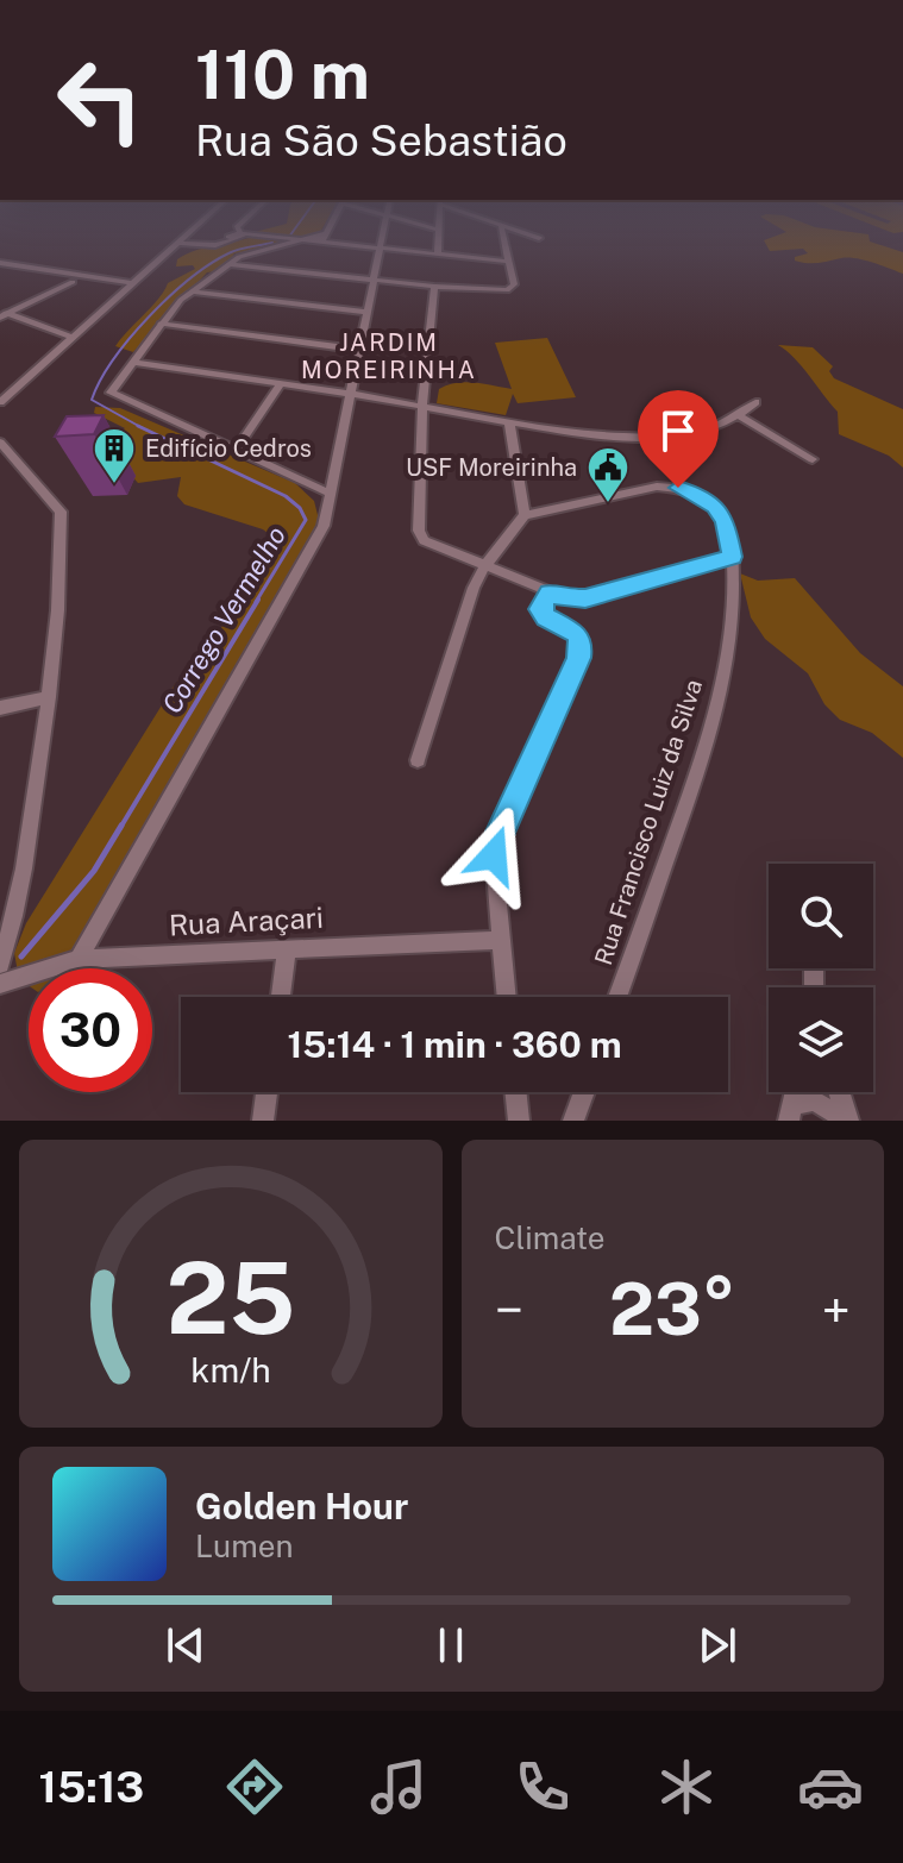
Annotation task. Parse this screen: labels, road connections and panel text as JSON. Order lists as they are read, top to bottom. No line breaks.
{"streets":{"street":["Rua Francisco Luiz da Silva","Rua Araçari"]},"districts":["JARDIM MOREIRINHA"],"water":["Corrego Vermelho"],"places":{"building":["Edifício Cedros"],"public building":["USF Moreirinha"]},"page":{"turn":["110 m","Rua São Sebastião"],"limit":"30","trip":"15:14 · 1 min · 360 m","tile":"Climate","heat":["−","23°","+"],"song":["Golden Hour","Lumen"],"tabs":"15:13","gauge":["25","km/h"]}}
